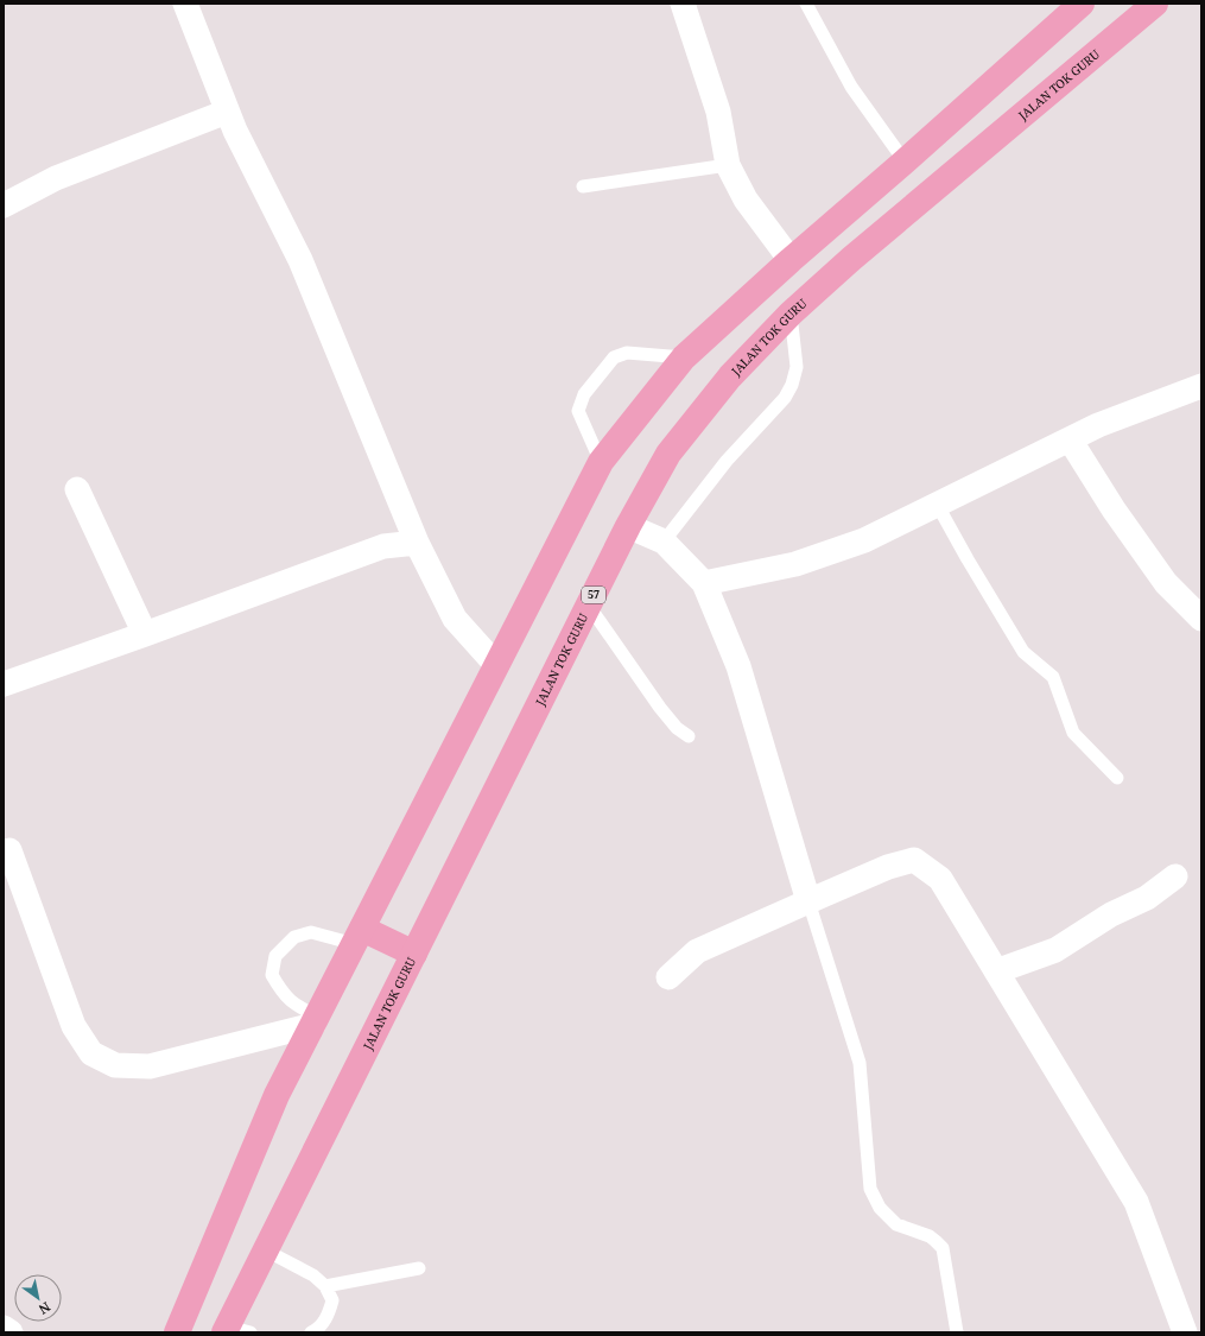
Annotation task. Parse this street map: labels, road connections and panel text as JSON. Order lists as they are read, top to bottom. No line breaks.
{"streets":{"main road":["JALAN TOK GURU","57"]},"north":"bottom right"}
